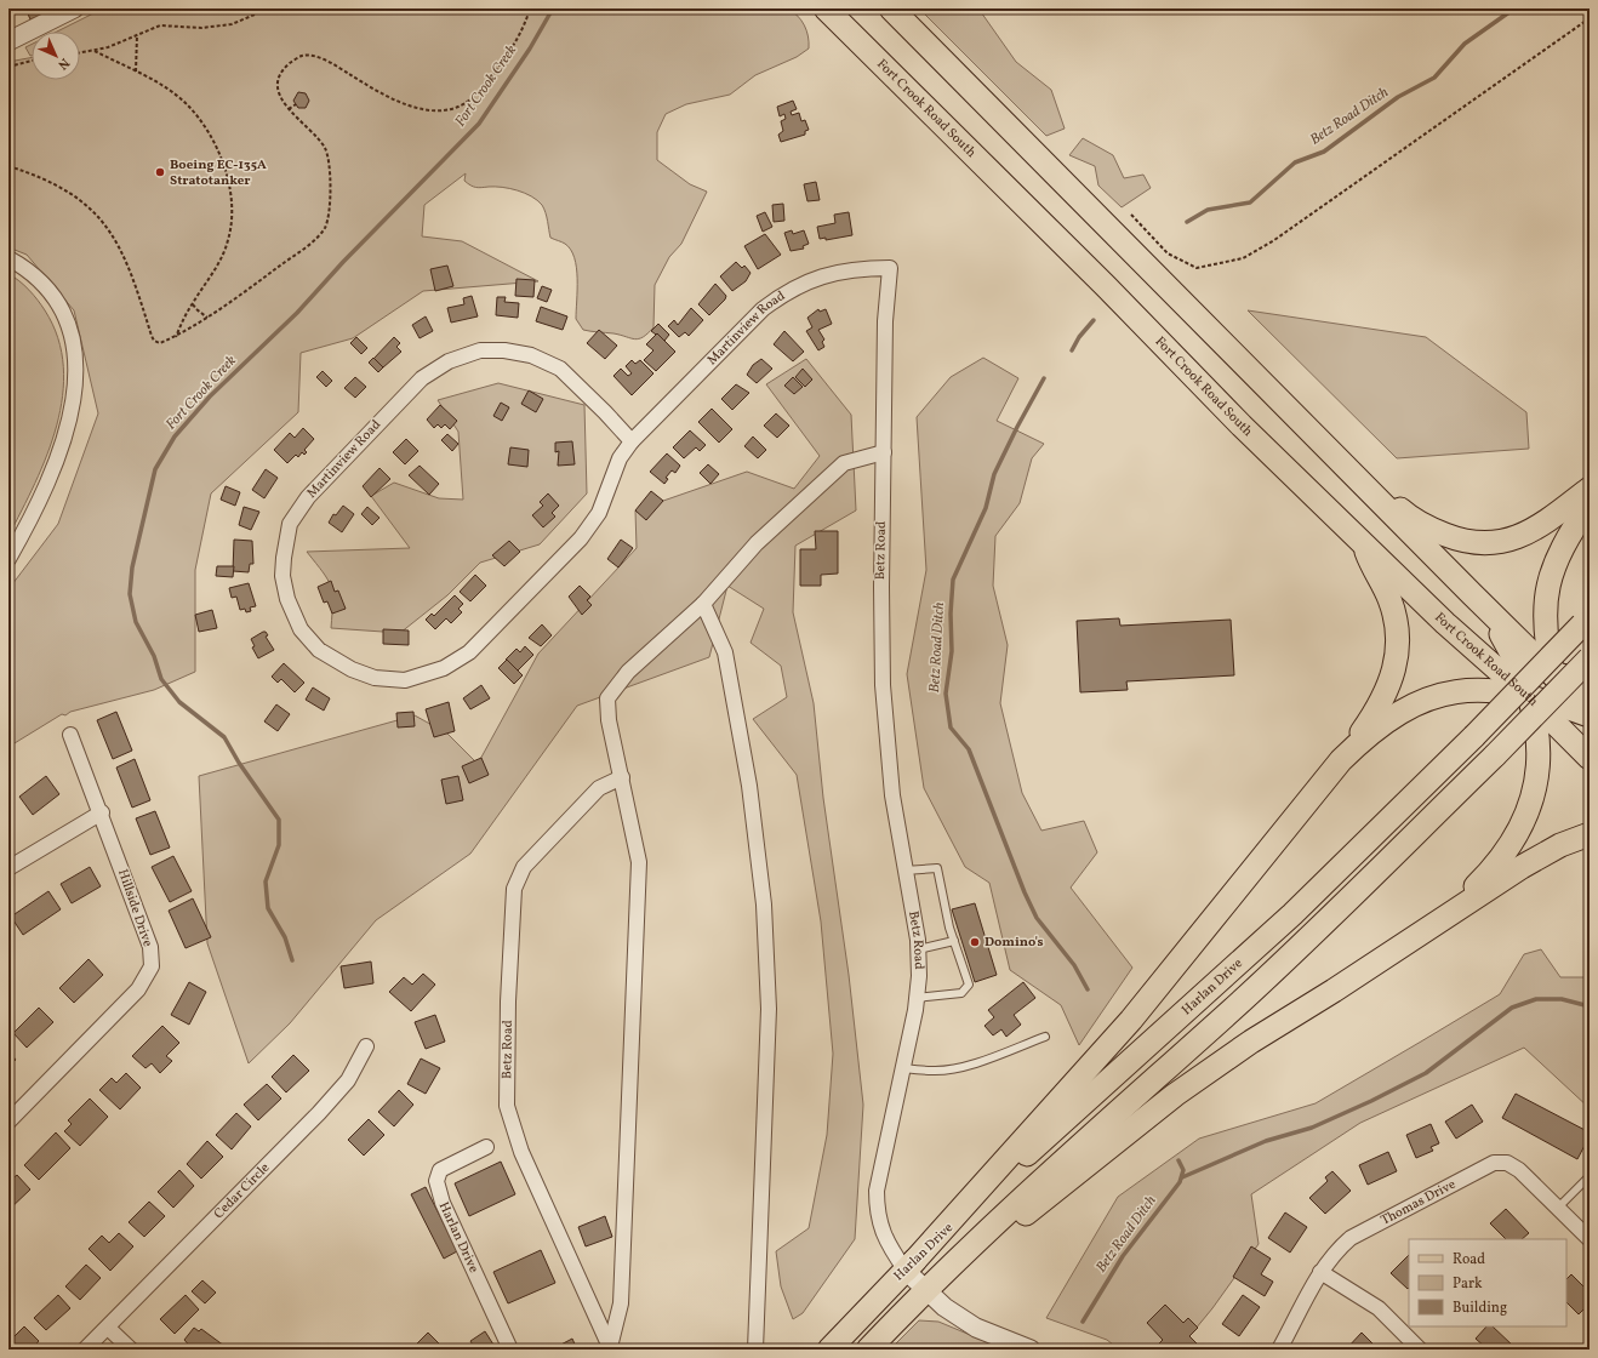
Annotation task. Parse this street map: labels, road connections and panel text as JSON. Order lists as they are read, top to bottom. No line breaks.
{"streets":{"main road":["Fort Crook Road South","Harlan Drive"],"street":["Martinview Road","Betz Road","Hillside Drive","Cedar Circle","Thomas Drive"]},"crossings":[["Martinview Road","Betz Road"],["Betz Road","Harlan Drive"]],"water":["Fort Crook Creek","Betz Road Ditch"],"places":["Boeing EC-135A Stratotanker","Domino's"],"legend":["Road","Park","Building"],"north":"bottom right"}
